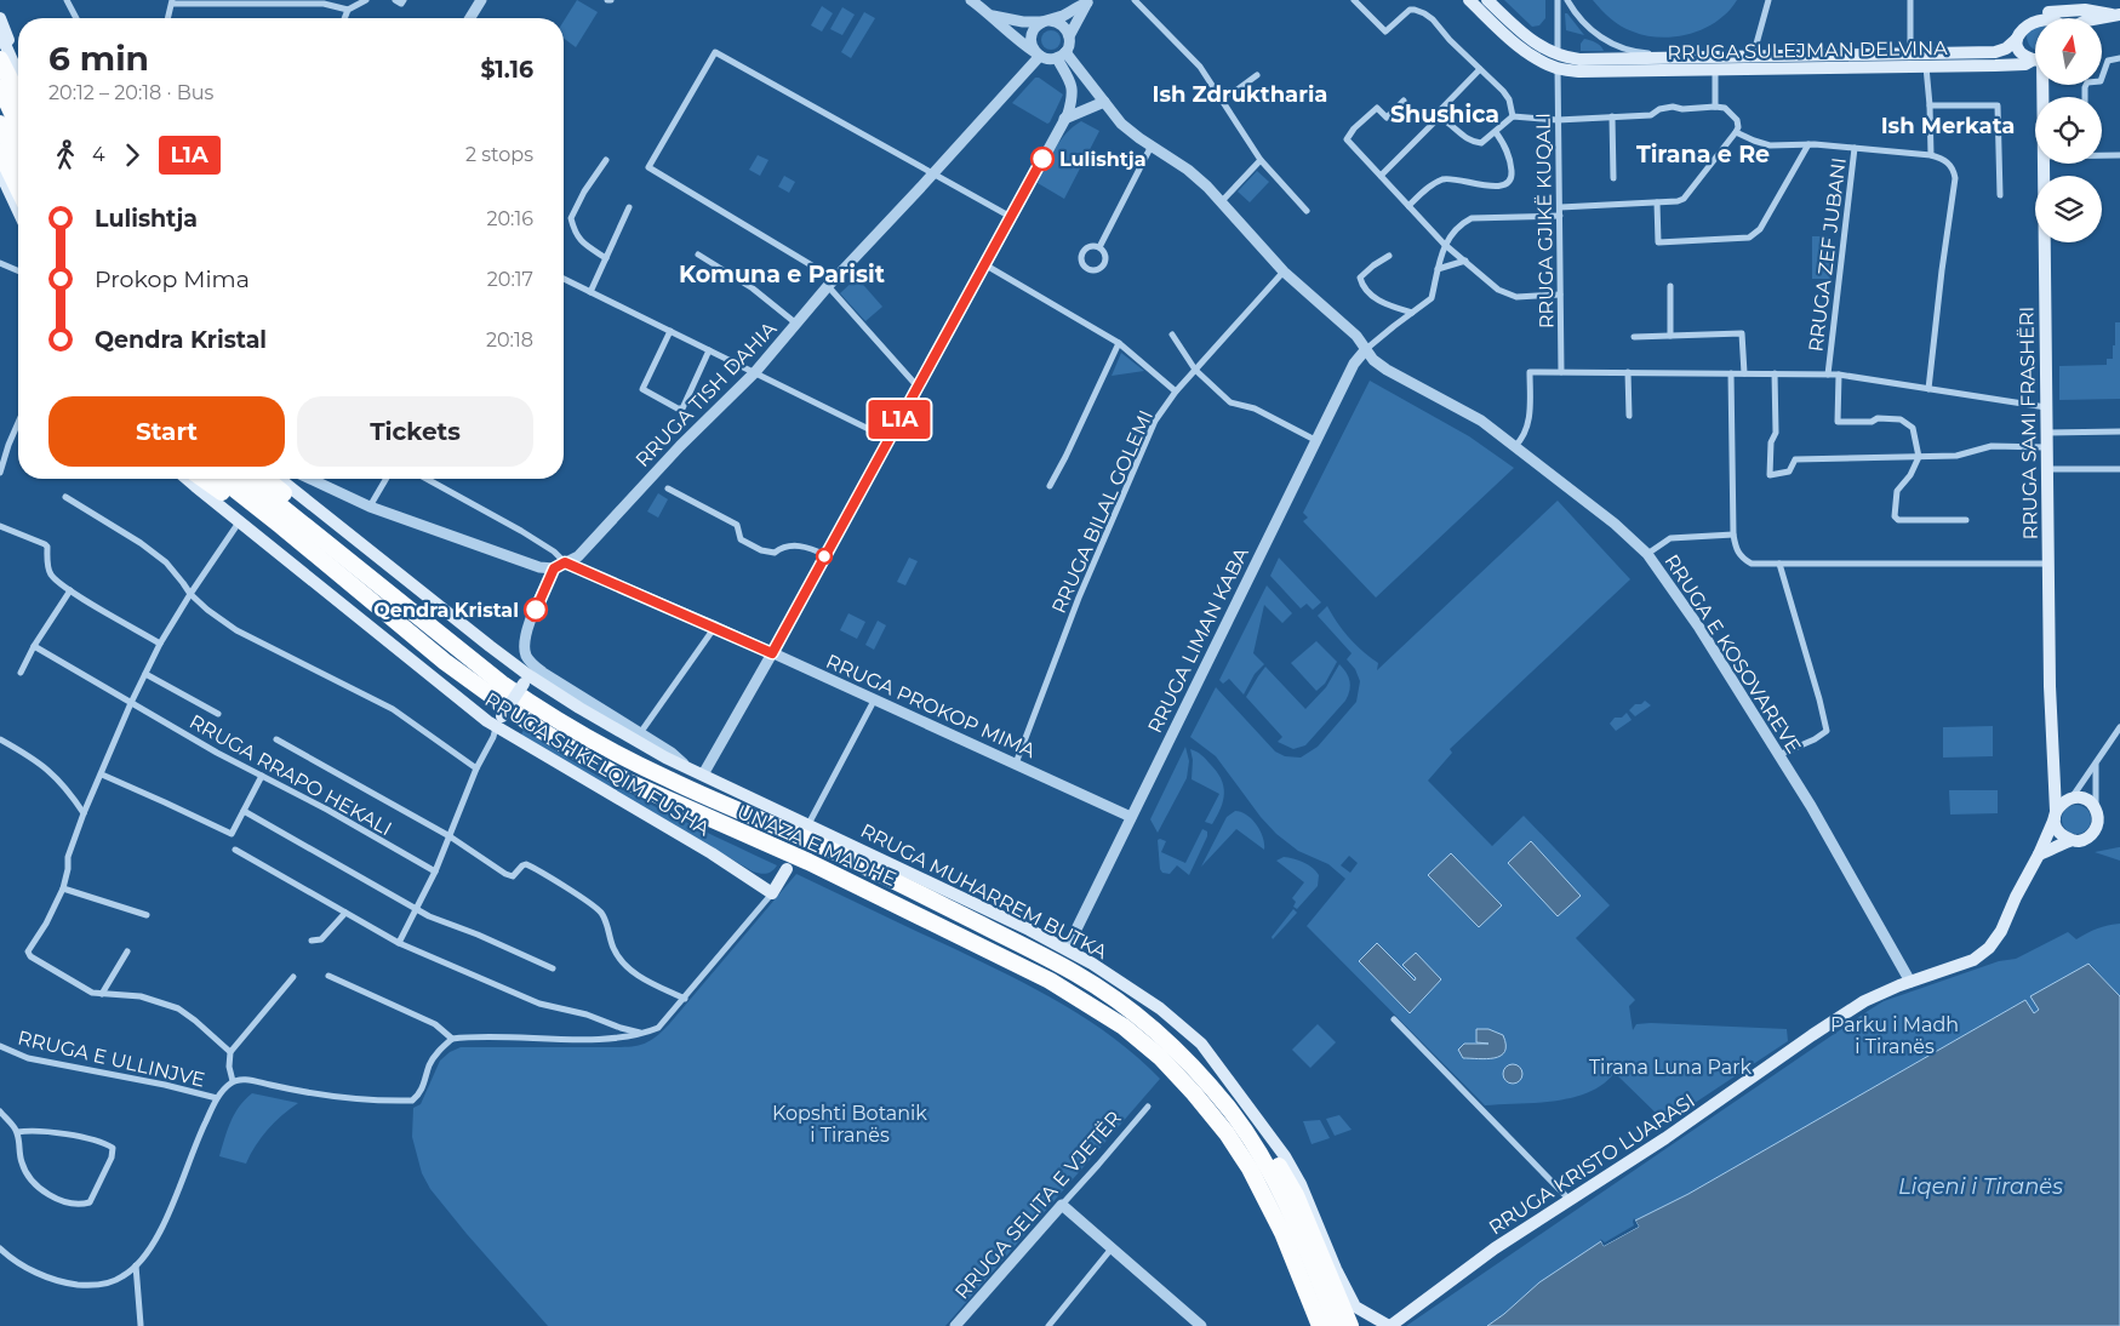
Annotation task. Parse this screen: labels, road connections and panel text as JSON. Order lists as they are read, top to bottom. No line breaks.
{"streets":{"highway":["UNAZA E MADHE"],"main road":["RRUGA SULEJMAN DELVINA","RRUGA SAMI FRASHËRI","RRUGA SHKELQIM FUSHA","RRUGA MUHARREM BUTKA","RRUGA KRISTO LUARASI"],"street":["RRUGA GJIKË KUQALI","RRUGA ZEF JUBANI","RRUGA TISH DAHIA","RRUGA BILAL GOLEMI","RRUGA LIMAN KABA","RRUGA E KOSOVAREVE","RRUGA PROKOP MIMA","RRUGA RRAPO HEKALI","RRUGA E ULLINJVE","RRUGA SELITA E VJETËR"]},"crossings":[["RRUGA TISH DAHIA","RRUGA E KOSOVAREVE"],["RRUGA TISH DAHIA","RRUGA PROKOP MIMA"],["RRUGA SAMI FRASHËRI","RRUGA KRISTO LUARASI"],["RRUGA BILAL GOLEMI","RRUGA E KOSOVAREVE"],["RRUGA BILAL GOLEMI","RRUGA PROKOP MIMA"],["RRUGA LIMAN KABA","RRUGA E KOSOVAREVE"],["RRUGA LIMAN KABA","RRUGA PROKOP MIMA"],["RRUGA LIMAN KABA","RRUGA MUHARREM BUTKA"],["RRUGA E KOSOVAREVE","RRUGA KRISTO LUARASI"],["RRUGA MUHARREM BUTKA","RRUGA KRISTO LUARASI"]],"districts":["Ish Zdruktharia","Shushica","Ish Merkata","Tirana e Re","Komuna e Parisit"],"water":["Liqeni i Tiranës"],"parks":["Parku i Madh i Tiranës","Tirana Luna Park","Kopshti Botanik i Tiranës"],"places":["Lulishtja","Qendra Kristal"],"lines":["bus line L1A"],"north":"top","page":{"on_map":"L1A","heading":["6 min","20:12 – 20:18 · Bus","$1.16"],"legs":["4","L1A","2 stops"],"list":[{"name":"Lulishtja","value":"20:16"},{"name":"Prokop Mima","value":"20:17"},{"name":"Qendra Kristal","value":"20:18"}],"buttons":["Start","Tickets"]}}
